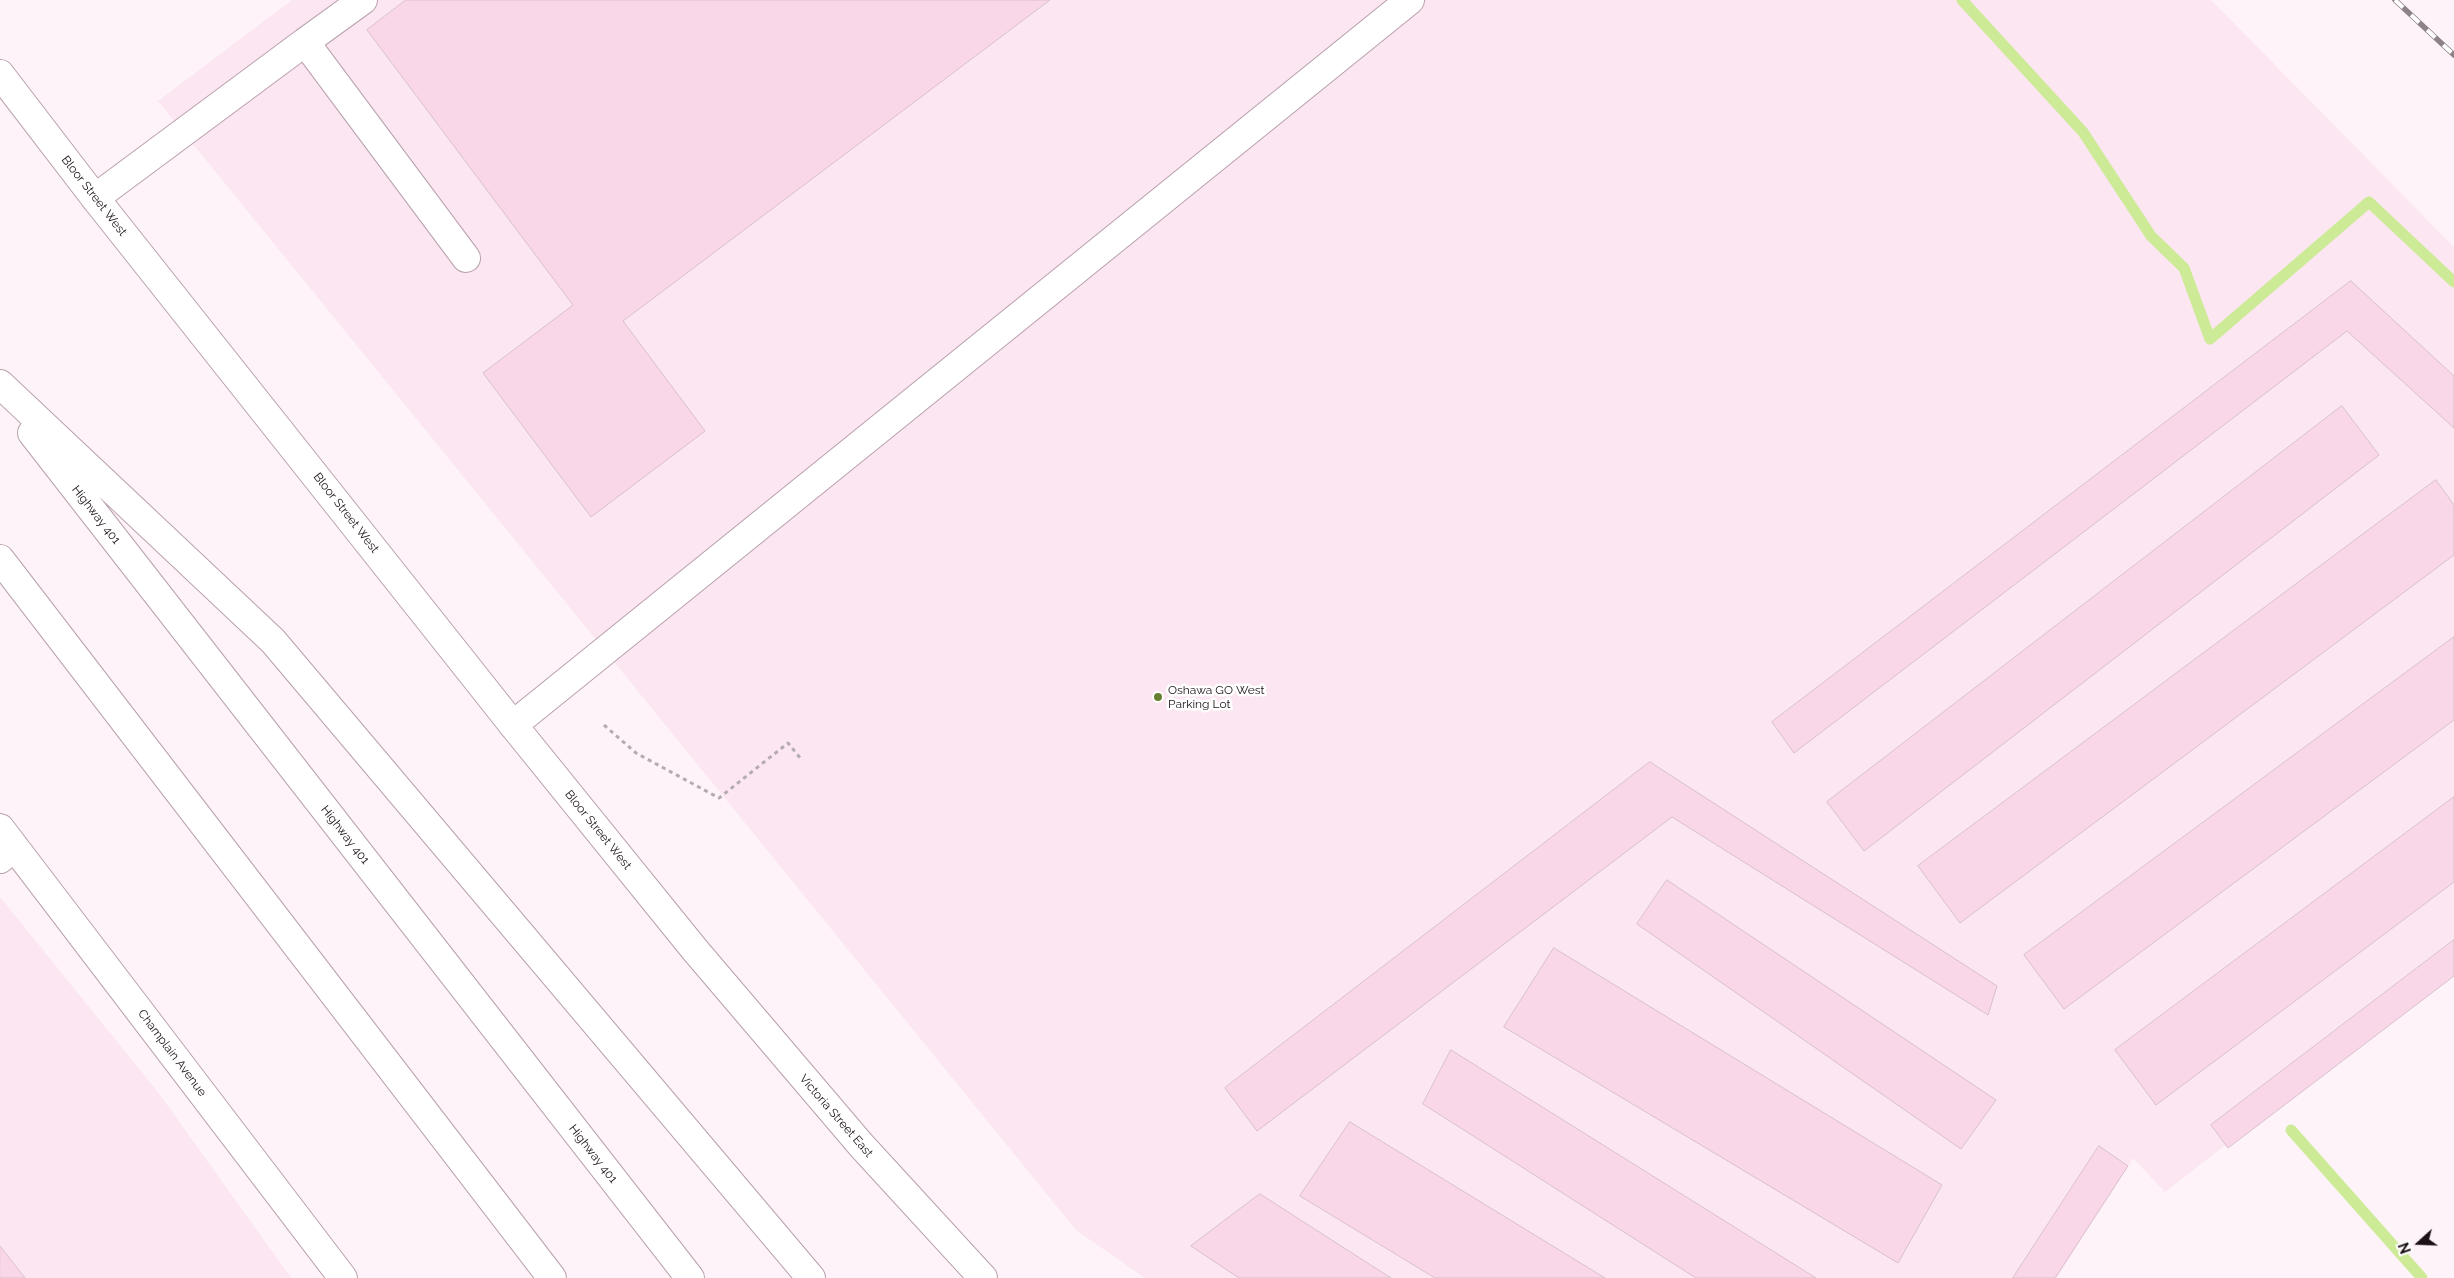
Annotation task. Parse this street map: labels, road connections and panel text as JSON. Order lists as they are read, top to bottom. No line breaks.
{"streets":{"main road":["Bloor Street West","Highway 401","Champlain Avenue","Victoria Street East"]},"crossings":[["Bloor Street West","Victoria Street East"]],"places":["Oshawa GO West Parking Lot"],"north":"left"}
